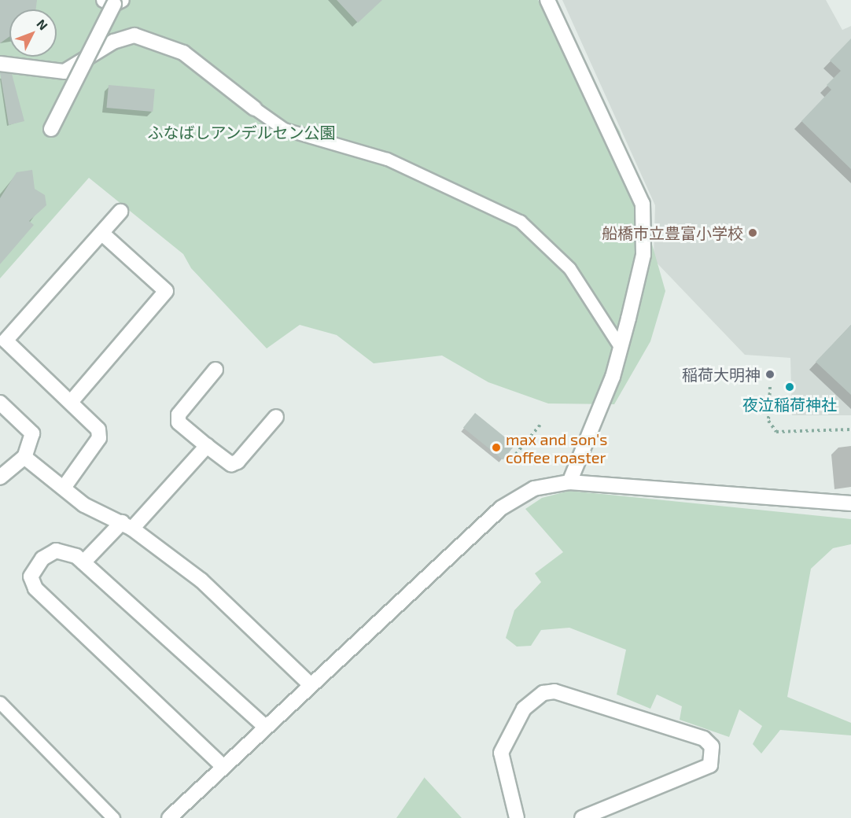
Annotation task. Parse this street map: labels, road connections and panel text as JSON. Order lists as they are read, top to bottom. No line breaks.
{"parks":["ふなばしアンデルセン公園"],"places":["船橋市立豊富小学校","稲荷大明神","夜泣稲荷神社","max and son's coffee roaster"],"north":"top right"}
